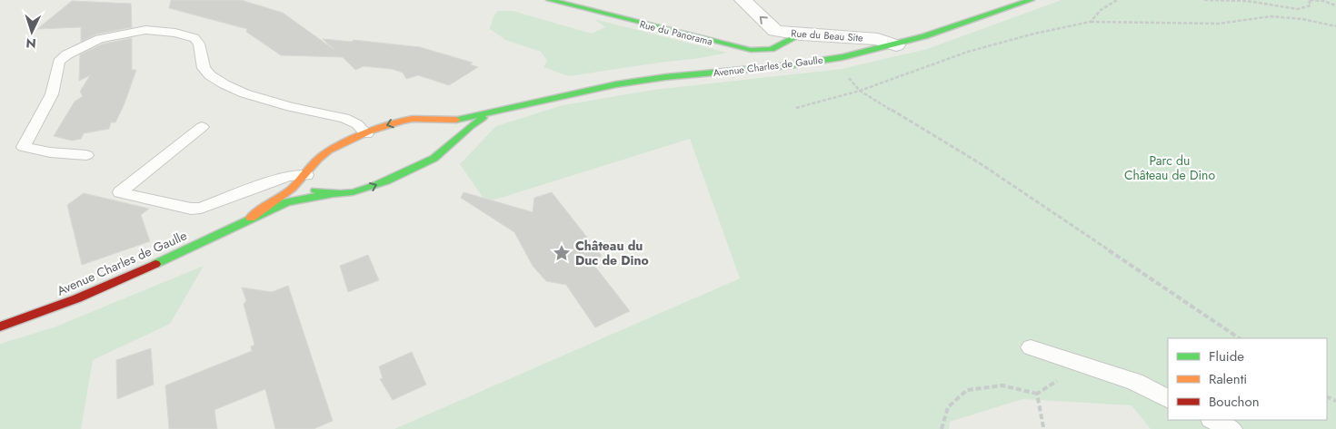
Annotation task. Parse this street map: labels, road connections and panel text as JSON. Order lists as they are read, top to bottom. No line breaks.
{"streets":{"main road":["Rue du Panorama","Avenue Charles de Gaulle"],"street":["Rue du Beau Site"]},"crossings":[["Rue du Panorama","Rue du Beau Site"],["Rue du Beau Site","Avenue Charles de Gaulle"]],"one_way":["Rue du Beau Site"],"parks":["Parc du Château de Dino"],"places":{"place":["Château du Duc de Dino"]},"legend":["Fluide","Ralenti","Bouchon"],"north":"bottom"}
